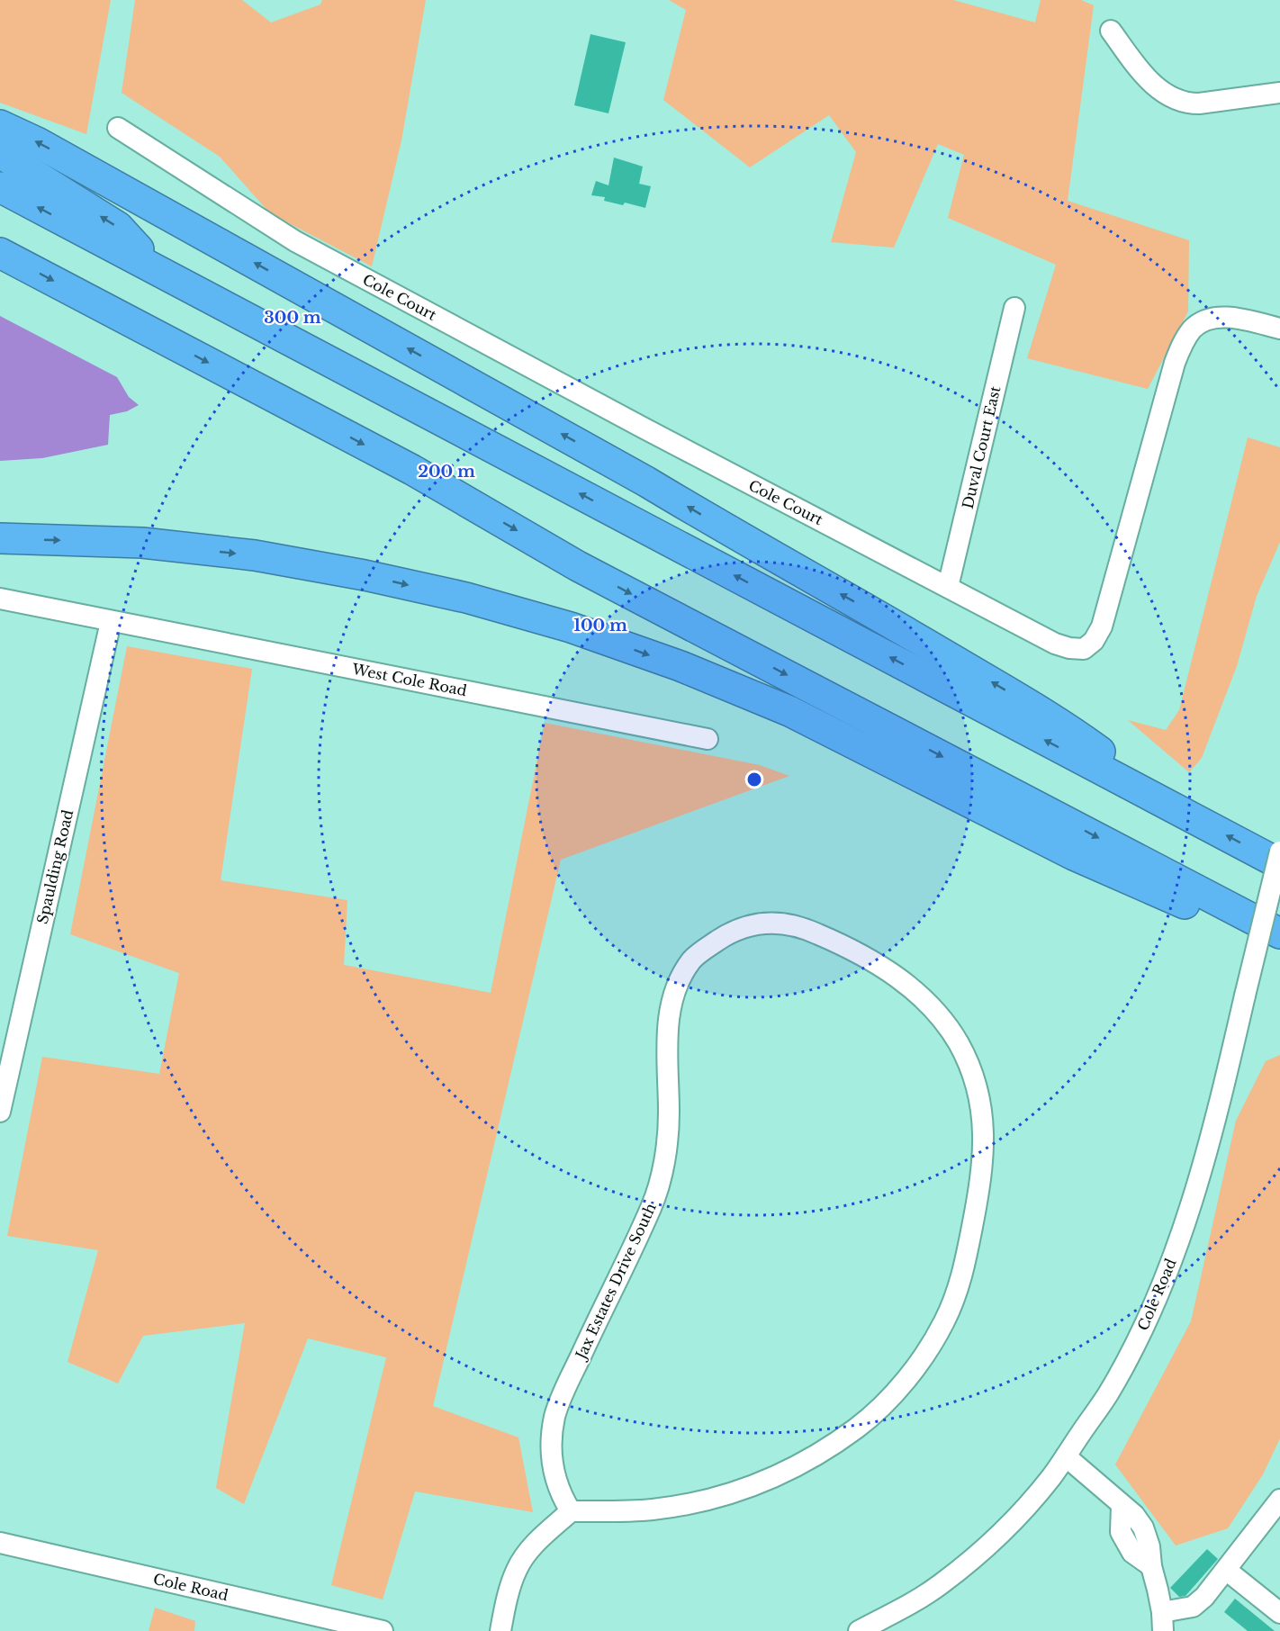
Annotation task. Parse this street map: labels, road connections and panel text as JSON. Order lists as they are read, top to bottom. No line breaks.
{"streets":{"street":["Cole Court","Duval Court East","West Cole Road","Spaulding Road","Jax Estates Drive South","Cole Road"]},"crossings":[["Cole Court","Duval Court East"],["West Cole Road","Spaulding Road"]],"rings":["300 m","200 m","100 m"]}
